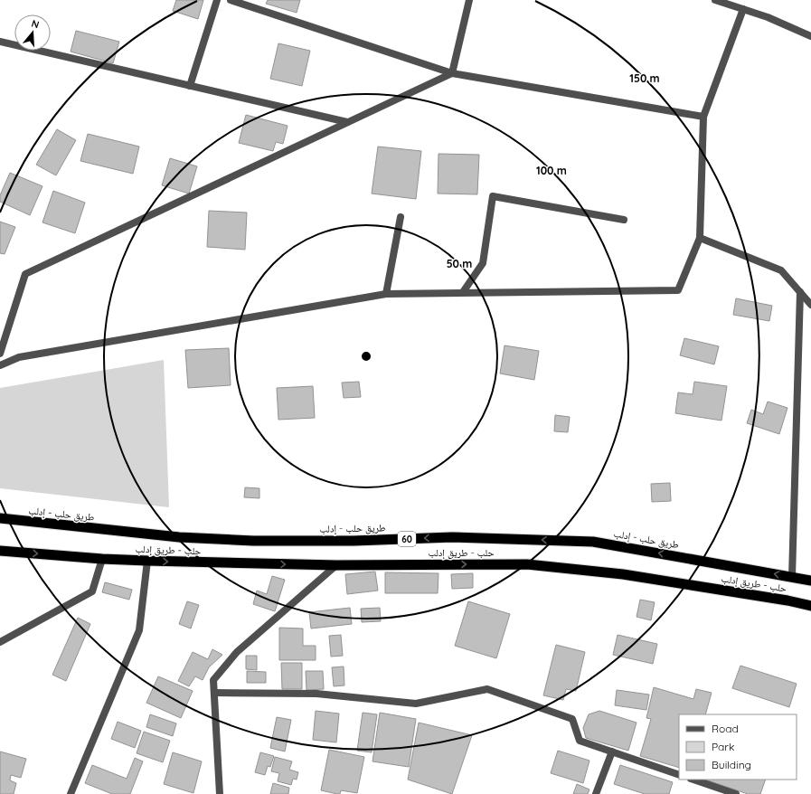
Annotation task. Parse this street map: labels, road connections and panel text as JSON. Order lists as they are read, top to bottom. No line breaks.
{"streets":{"highway":["طريق حلب - إدلب","60","حلب - طريق إدلب"]},"one_way":["طريق حلب - إدلب","حلب - طريق إدلب"],"legend":["Road","Park","Building"],"north":"top","rings":["150 m","100 m","50 m"]}
